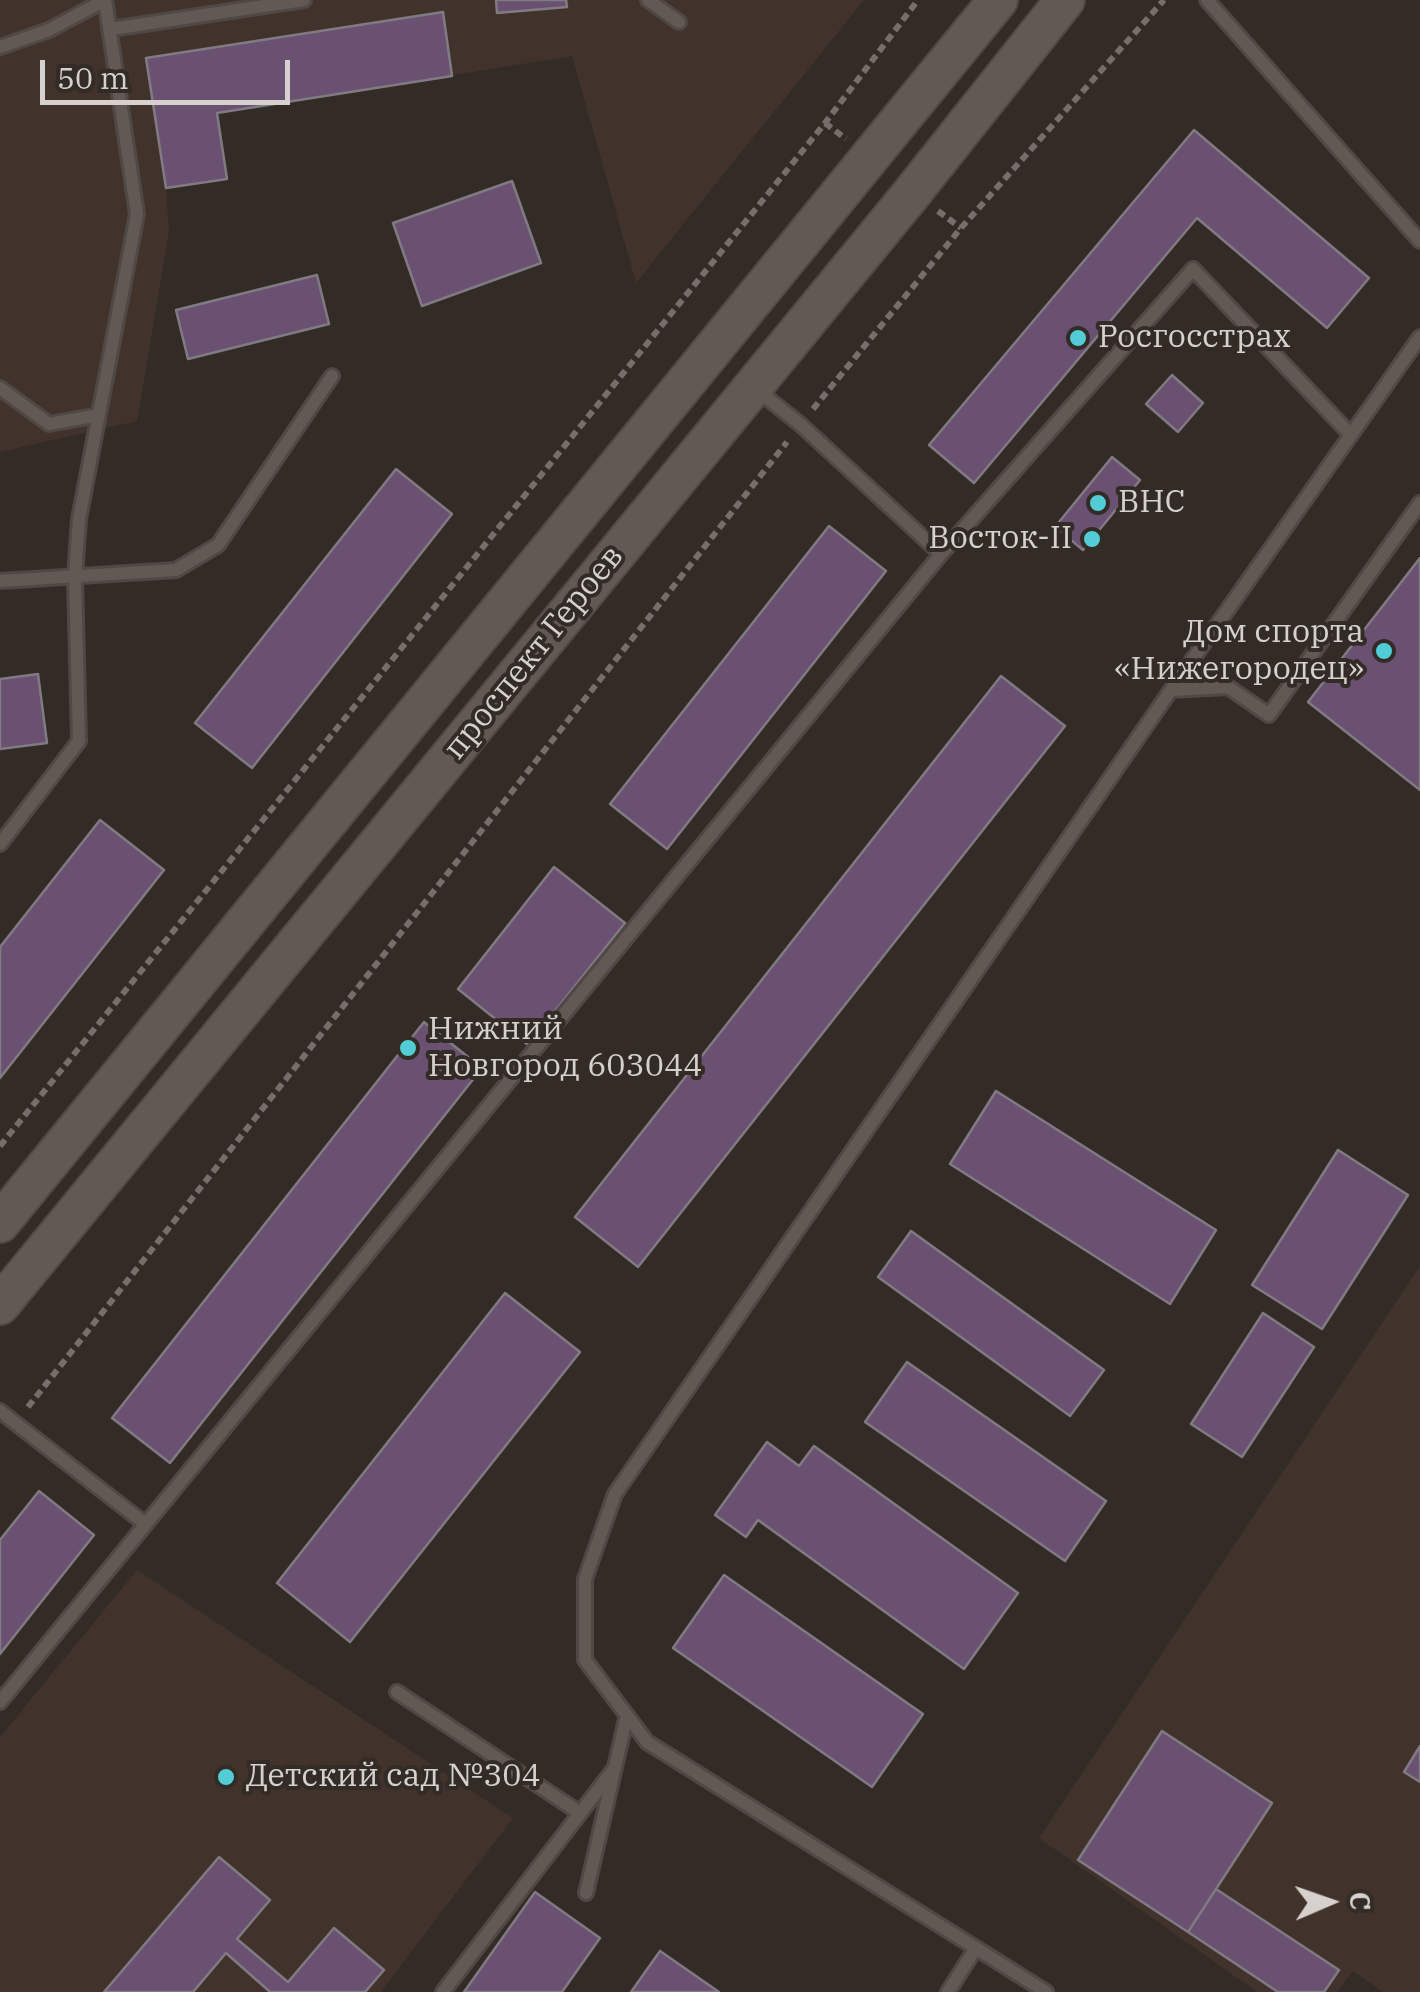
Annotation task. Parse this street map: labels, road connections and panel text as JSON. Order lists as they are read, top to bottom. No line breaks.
{"streets":{"main road":["проспект Героев"]},"places":["Росгосстрах","ВНС","Восток-II","Дом спорта «Нижегородец»","Нижний Новгород 603044","Детский сад №304"],"scale_bar":"50 m","north":"right"}
